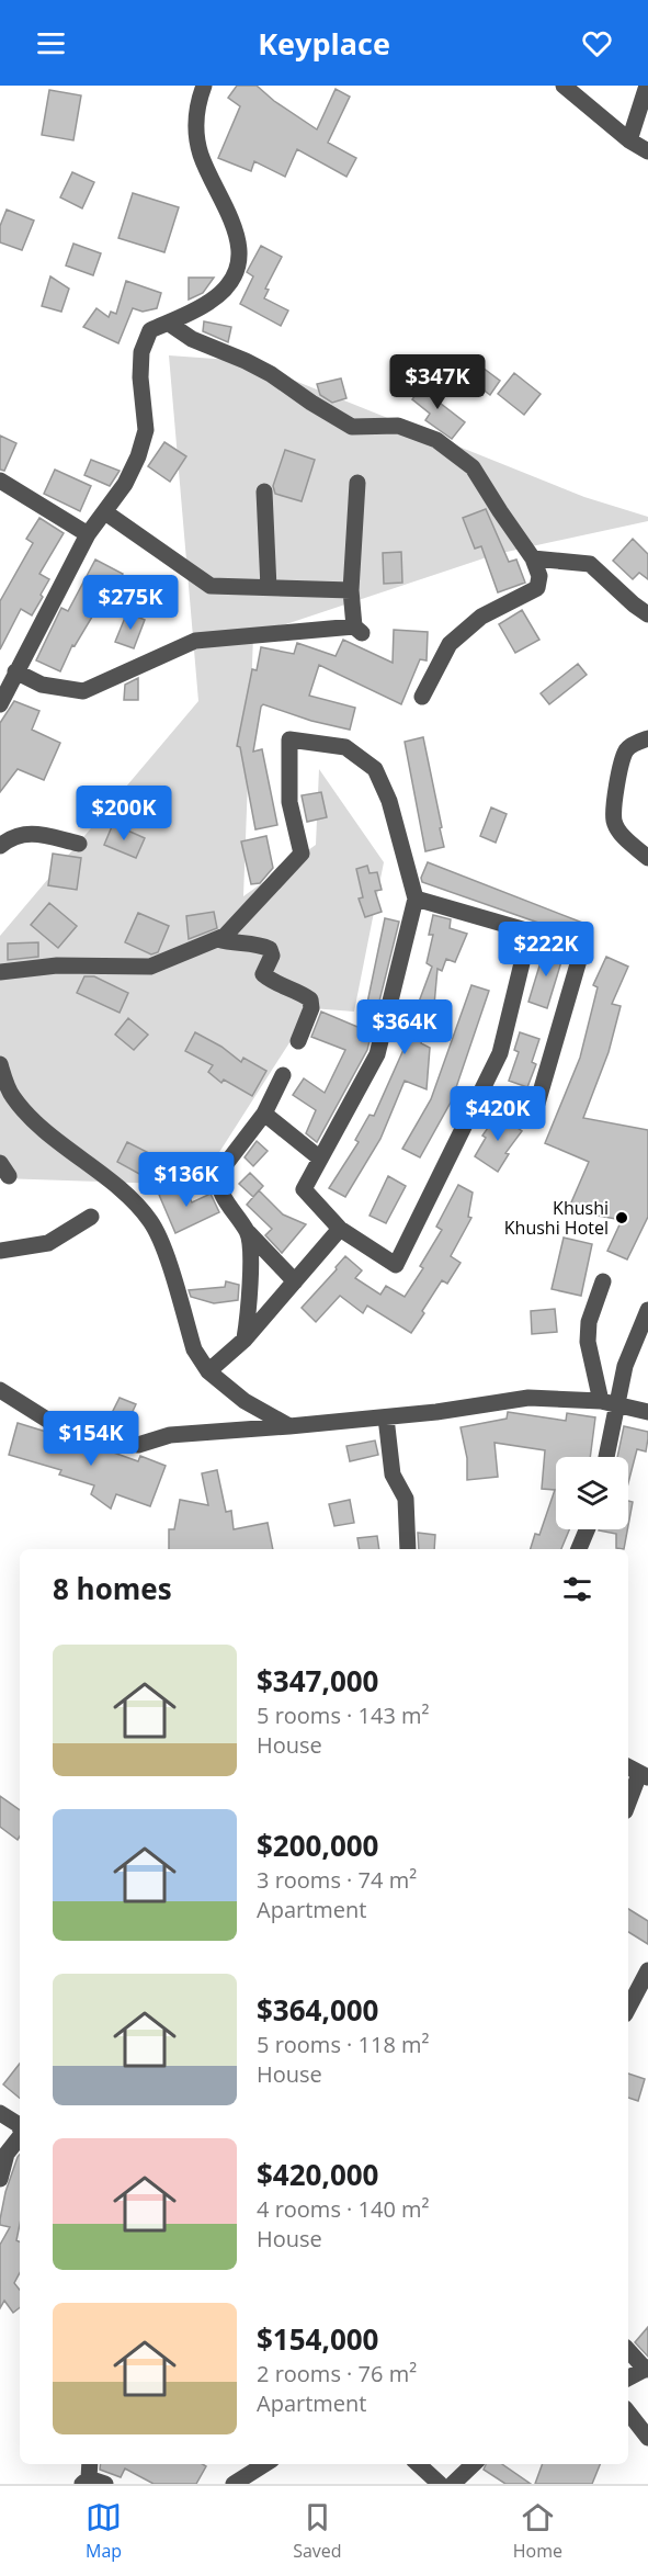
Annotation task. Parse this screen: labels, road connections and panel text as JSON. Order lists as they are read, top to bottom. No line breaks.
{"places":["Khushi Khushi Hotel"],"page":{"header":"Keyplace","price":["$347K","$275K","$200K","$222K","$364K","$420K","$136K","$154K"],"heading":"8 homes","list":[{"name":"$347,000","note":"5 rooms · 143 m² · House"},{"name":"$200,000","note":"3 rooms · 74 m² · Apartment"},{"name":"$364,000","note":"5 rooms · 118 m² · House"},{"name":"$420,000","note":"4 rooms · 140 m² · House"},{"name":"$154,000","note":"2 rooms · 76 m² · Apartment"}],"tabs":["Map","Saved","Home"]}}
